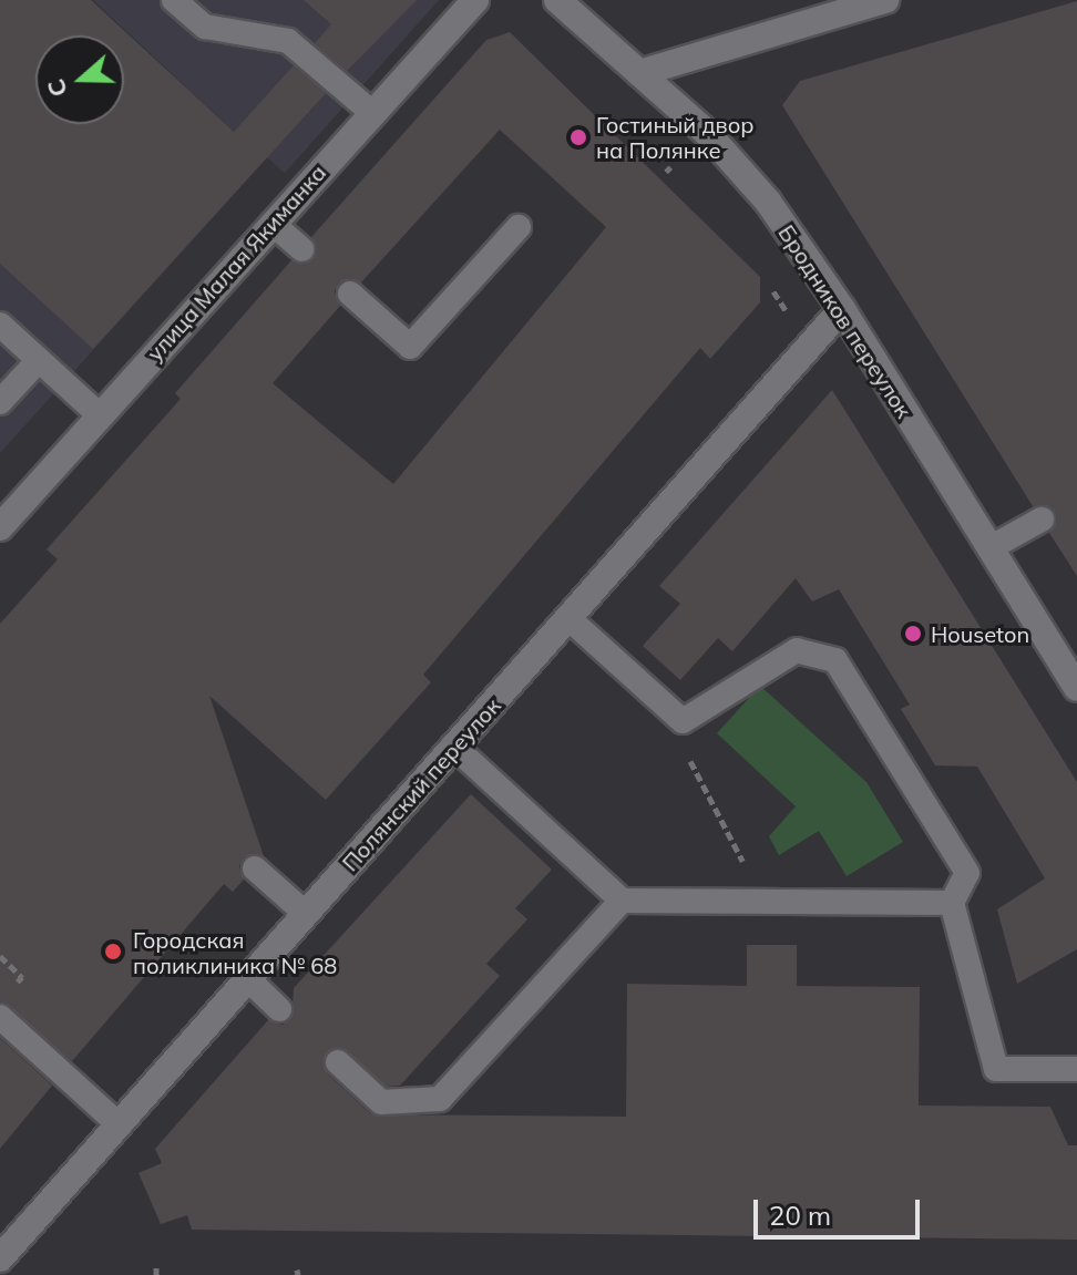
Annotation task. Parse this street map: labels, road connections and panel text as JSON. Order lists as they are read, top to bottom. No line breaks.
{"streets":{"street":["улица Малая Якиманка","Бродников переулок","Полянский переулок"]},"crossings":[["Бродников переулок","Полянский переулок"]],"places":["Гостиный двор на Полянке","Houseton","Городская поликлиника № 68"],"scale_bar":"20 m","north":"left"}
